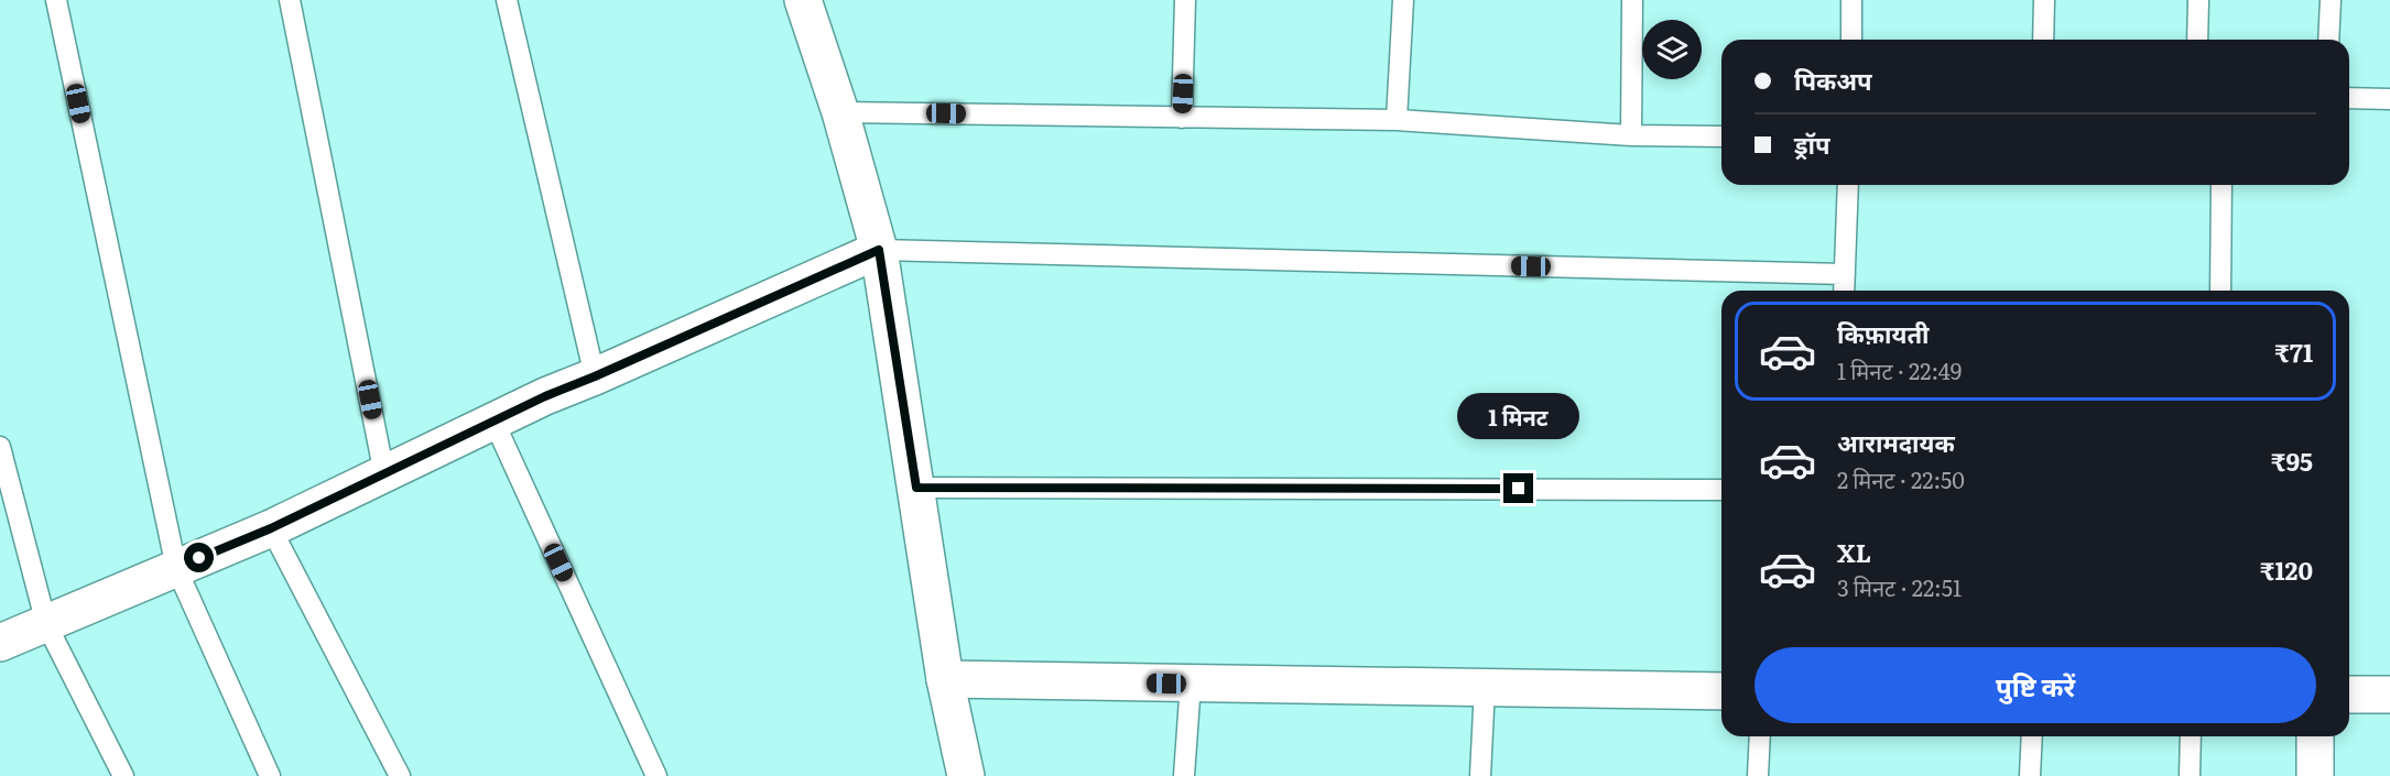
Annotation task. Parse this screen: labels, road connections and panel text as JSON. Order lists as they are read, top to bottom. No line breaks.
{"page":{"banner":["पिकअप","ड्रॉप"],"list":[{"name":"किफ़ायती","note":"1 मिनट · 22:49","value":"₹71"},{"name":"आरामदायक","note":"2 मिनट · 22:50","value":"₹95"},{"name":"XL","note":"3 मिनट · 22:51","value":"₹120"}],"bubble":"1 मिनट","buttons":"पुष्टि करें"}}
